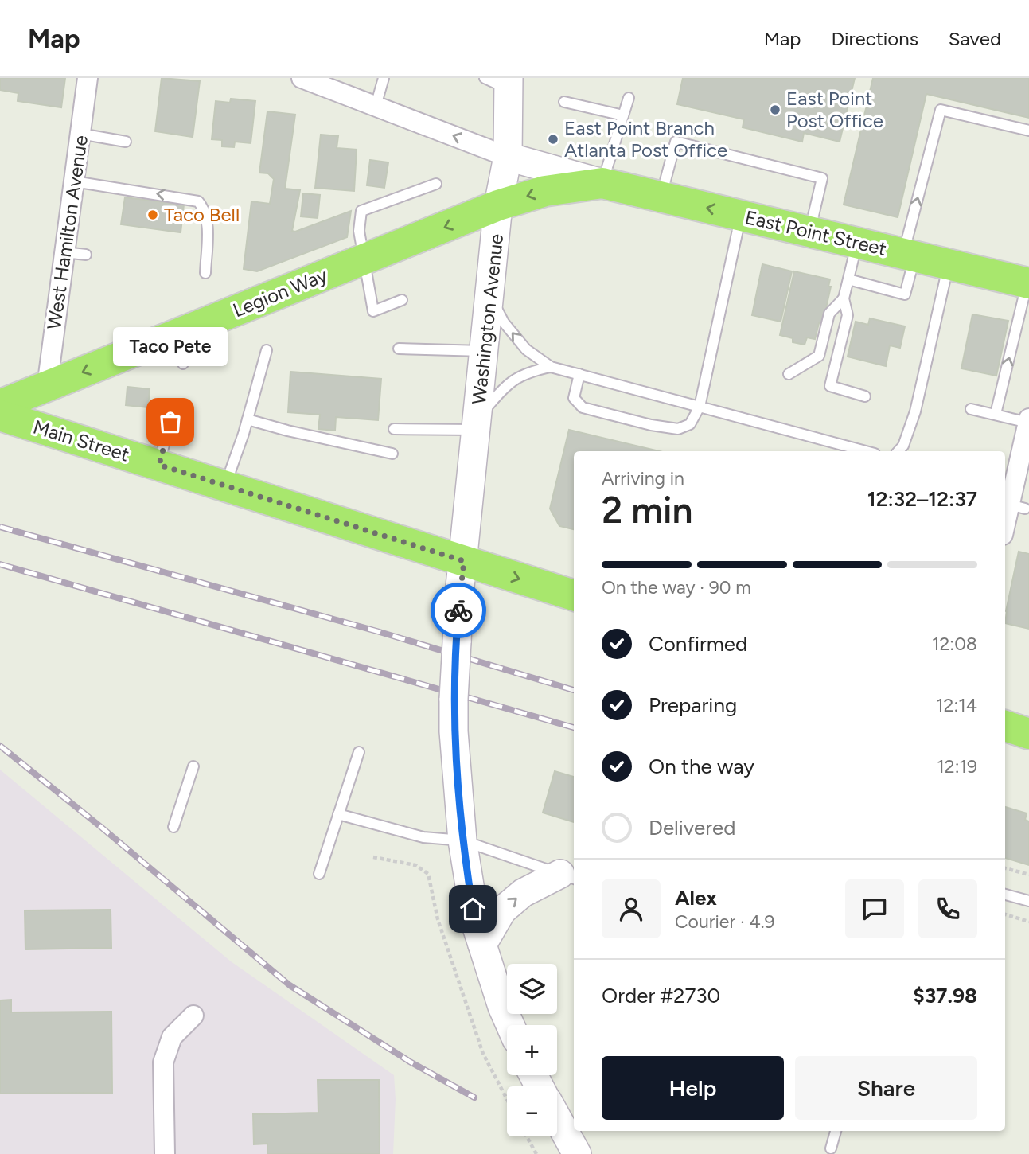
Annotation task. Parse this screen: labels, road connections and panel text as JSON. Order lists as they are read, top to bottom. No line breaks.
{"streets":{"main road":["East Point Street","Legion Way","Washington Avenue","Main Street"],"street":["West Hamilton Avenue"]},"crossings":[["West Hamilton Avenue","Legion Way"],["East Point Street","Legion Way"],["East Point Street","Washington Avenue"],["Legion Way","Washington Avenue"],["Washington Avenue","Main Street"]],"one_way":["East Point Street","Legion Way"],"places":["East Point Post Office","East Point Branch Atlanta Post Office","Taco Bell","Taco Pete"],"page":{"header":"Map","nav":["Map","Directions","Saved"],"bubble":"Taco Pete","heading":["2 min","Arriving in","12:32–12:37"],"panel":["Alex","Courier · 4.9","Order #2730","$37.98"],"bar":"On the way · 90 m","list":[["Confirmed","12:08"],["Preparing","12:14"],["On the way","12:19"],"Delivered"],"map_buttons":["+","−"],"buttons":["Help","Share"]}}
